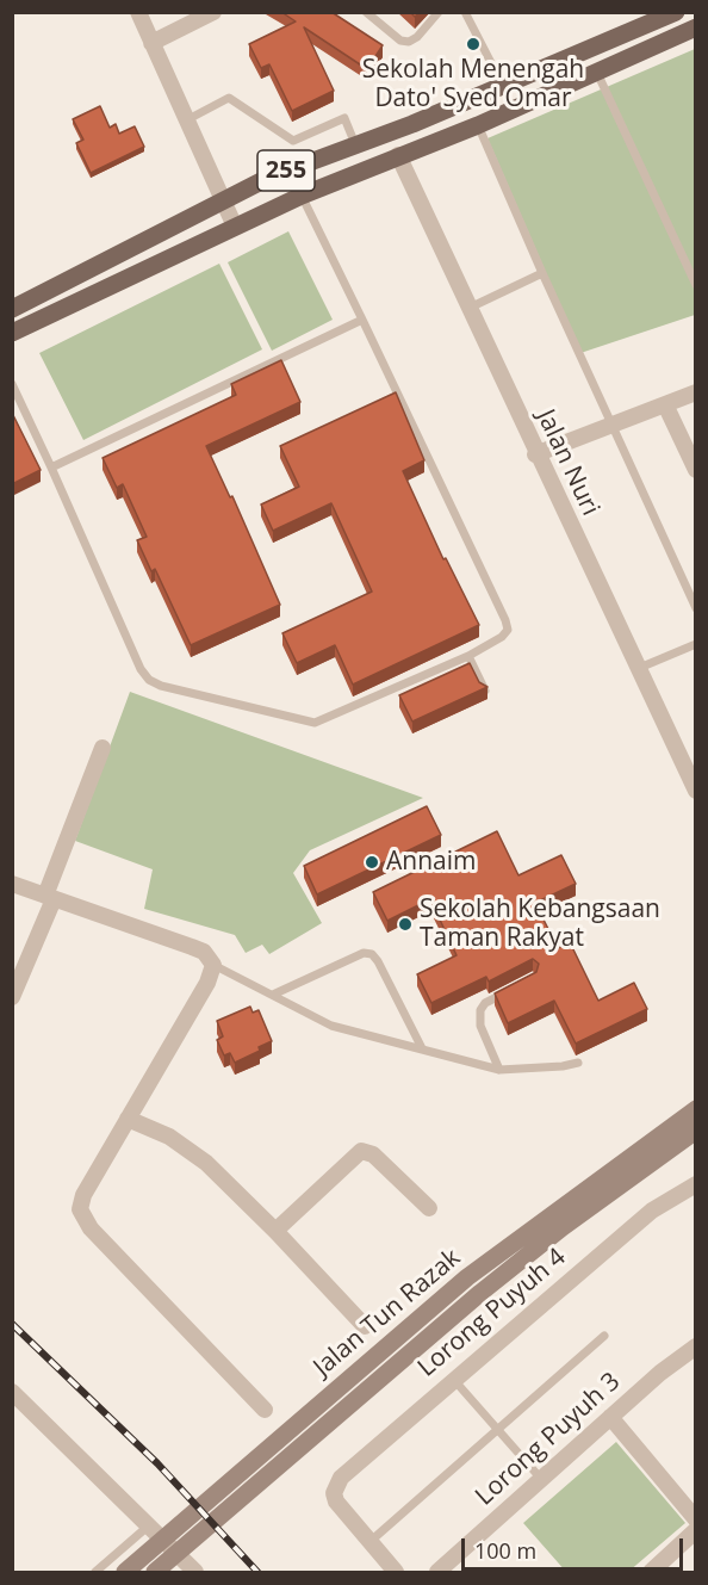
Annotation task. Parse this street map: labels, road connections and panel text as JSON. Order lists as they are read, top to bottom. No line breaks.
{"streets":{"main road":["255","Jalan Tun Razak"],"street":["Jalan Nuri","Lorong Puyuh 4","Lorong Puyuh 3"]},"crossings":[["255","Jalan Nuri"]],"places":["Sekolah Menengah Dato' Syed Omar","Annaim","Sekolah Kebangsaan Taman Rakyat"],"scale_bar":"100 m"}
